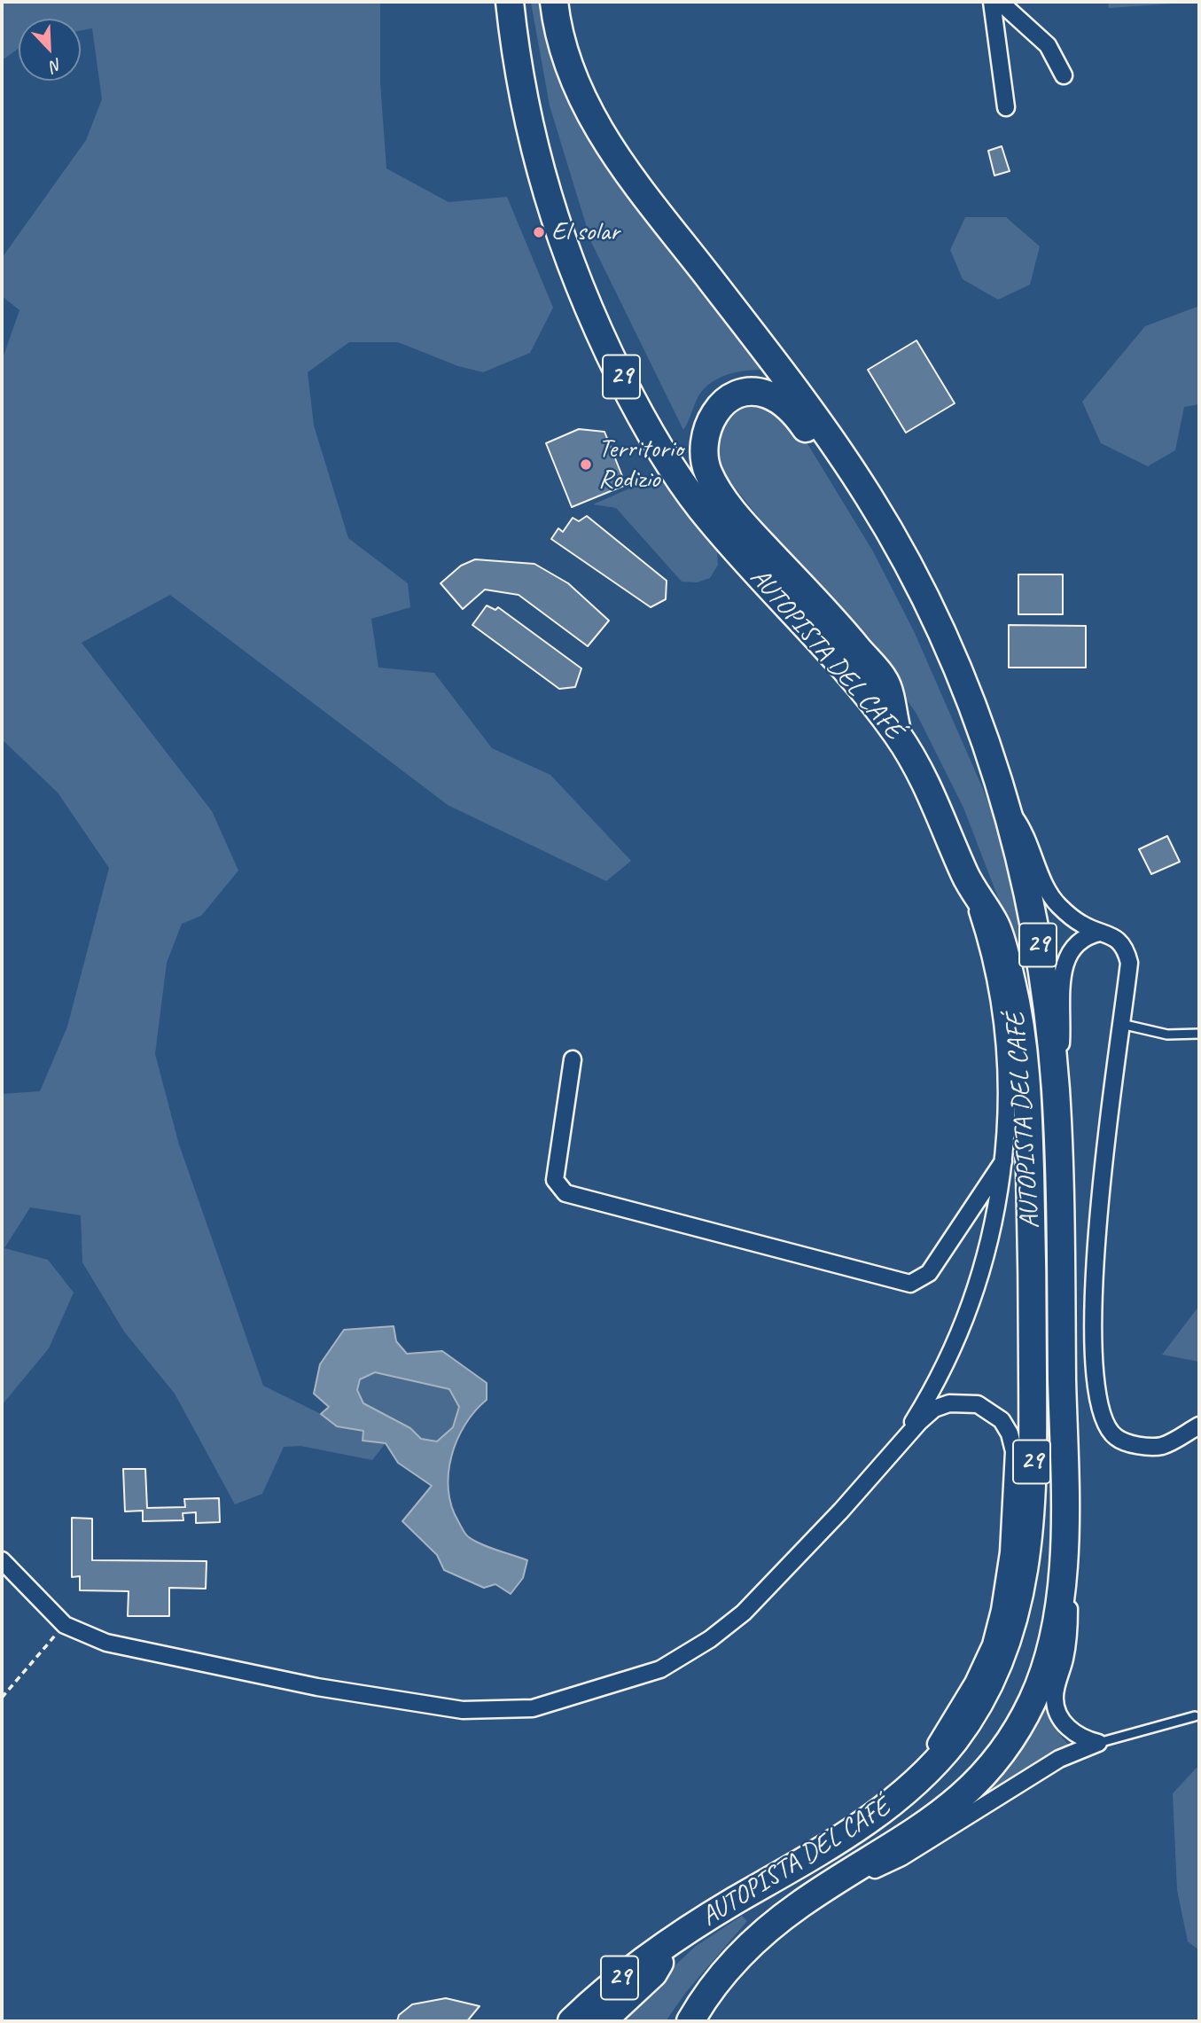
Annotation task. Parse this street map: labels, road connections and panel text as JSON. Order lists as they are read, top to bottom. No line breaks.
{"streets":{"highway":["29","AUTOPISTA DEL CAFÉ"]},"places":["El solar","Territorio Rodizio"],"north":"bottom right"}
